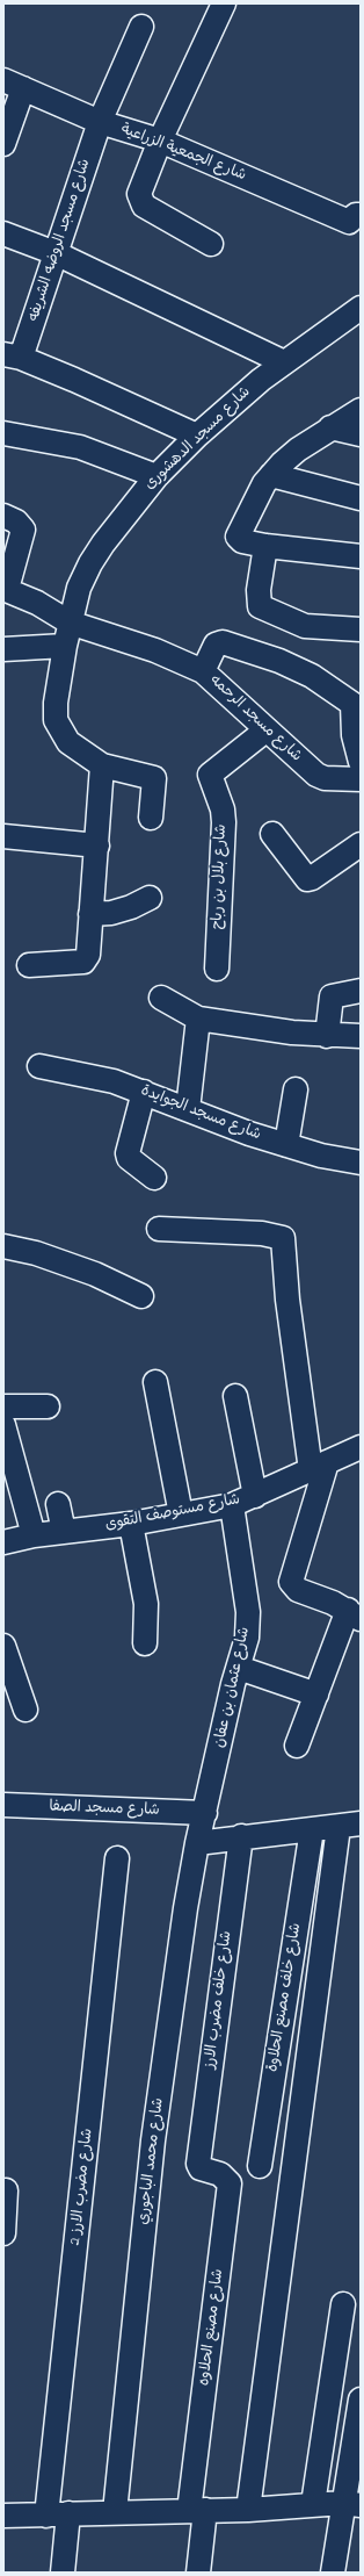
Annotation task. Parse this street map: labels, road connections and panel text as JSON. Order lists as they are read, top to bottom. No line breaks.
{"streets":{"street":["شارع الجمعية الزراعية","شارع مسجد الروضه الشريفه","شارع مسجد الدهشورى","شارع مسجد الرحمه","شارع بلال بن رباح","شارع مسجد الجوايدة","شارع مستوصف التقوى","شارع عثمان بن عفان","شارع مسجد الصفا","شارع خلف مصنع الحلاوة","شارع خلف مضرب الارز","شارع محمد الباجوري","شارع مضرب الارز 2","شارع مصنع الحلاوه"]},"crossings":[["شارع الجمعية الزراعية","شارع مسجد الروضه الشريفه"],["شارع مسجد الدهشورى","شارع مسجد الرحمه"],["شارع مسجد الرحمه","شارع بلال بن رباح"],["شارع مستوصف التقوى","شارع عثمان بن عفان"],["شارع عثمان بن عفان","شارع مسجد الصفا"],["شارع عثمان بن عفان","شارع محمد الباجوري"],["شارع مسجد الصفا","شارع محمد الباجوري"],["شارع خلف مضرب الارز","شارع مصنع الحلاوه"]]}
